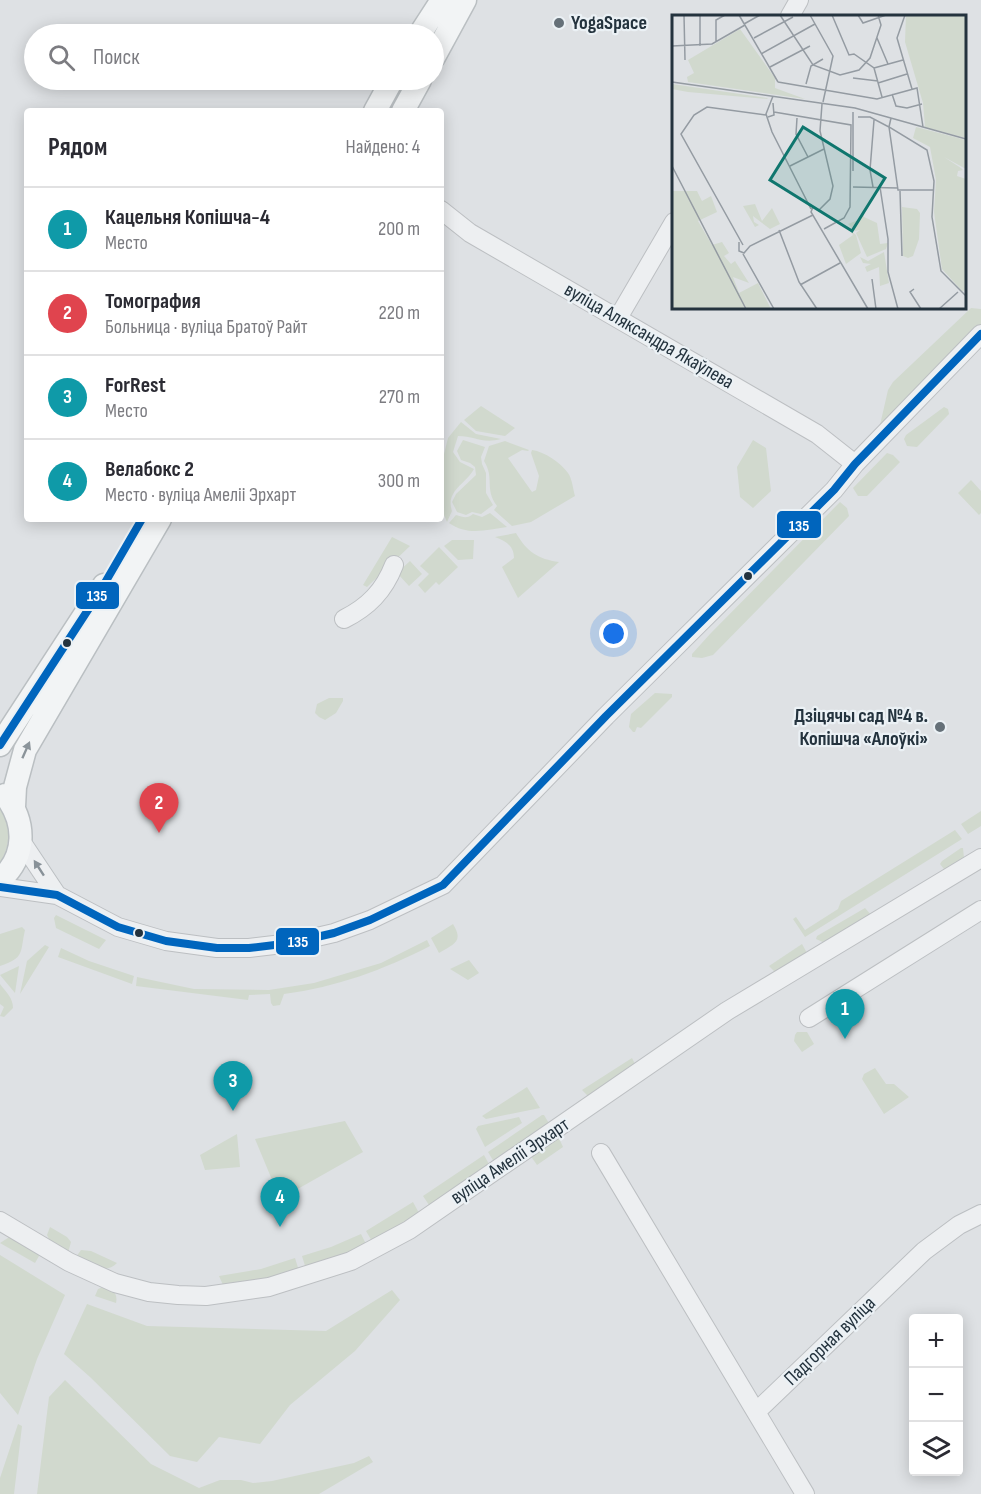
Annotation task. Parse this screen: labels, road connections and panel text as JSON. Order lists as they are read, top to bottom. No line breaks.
{"streets":{"street":["вуліца Аляксандра Якаўлева","вуліца Амеліі Эрхарт","Падгорная вуліца"]},"places":["YogaSpace","Дзіцячы сад №4 в. Копішча «Алоўкі»"],"lines":["transit line 135"],"page":{"search":"Поиск","heading":["Рядом","Найдено: 4"],"list":[{"mark":"1","name":"Кацельня Копішча-4","note":"Место","value":"200 m"},{"mark":"2","name":"Томография","note":"Больница · вуліца Братоў Райт","value":"220 m"},{"mark":"3","name":"ForRest","note":"Место","value":"270 m"},{"mark":"4","name":"Велабокс 2","note":"Место · вуліца Амеліі Эрхарт","value":"300 m"}],"pins":["2","1","3","4"],"map_buttons":["+","−"]}}
